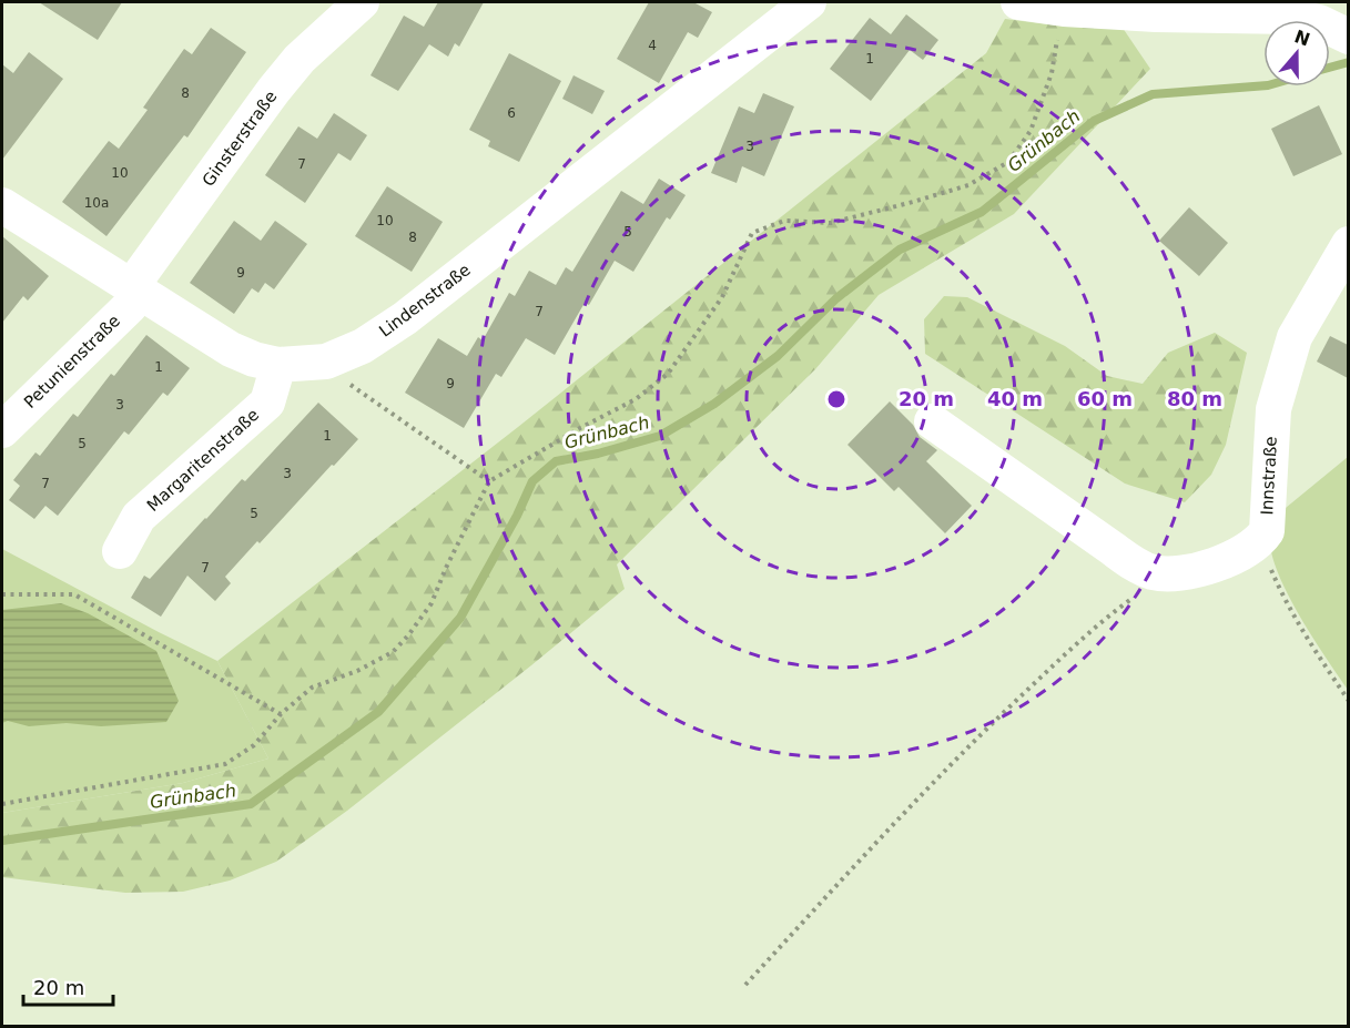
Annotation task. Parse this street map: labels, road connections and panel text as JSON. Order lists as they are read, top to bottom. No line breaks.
{"streets":{"street":["Ginsterstraße","Lindenstraße","Petunienstraße","Margaritenstraße","Innstraße"]},"crossings":[["Ginsterstraße","Lindenstraße"],["Ginsterstraße","Petunienstraße"],["Lindenstraße","Petunienstraße"],["Lindenstraße","Margaritenstraße"]],"water":["Grünbach"],"house_numbers":["4","1","8","6","3","7","10","10a","10","5","8","9","7","1","9","3","1","5","3","7","5","7"],"scale_bar":"20 m","north":"top","rings":["20 m","40 m","60 m","80 m"]}
